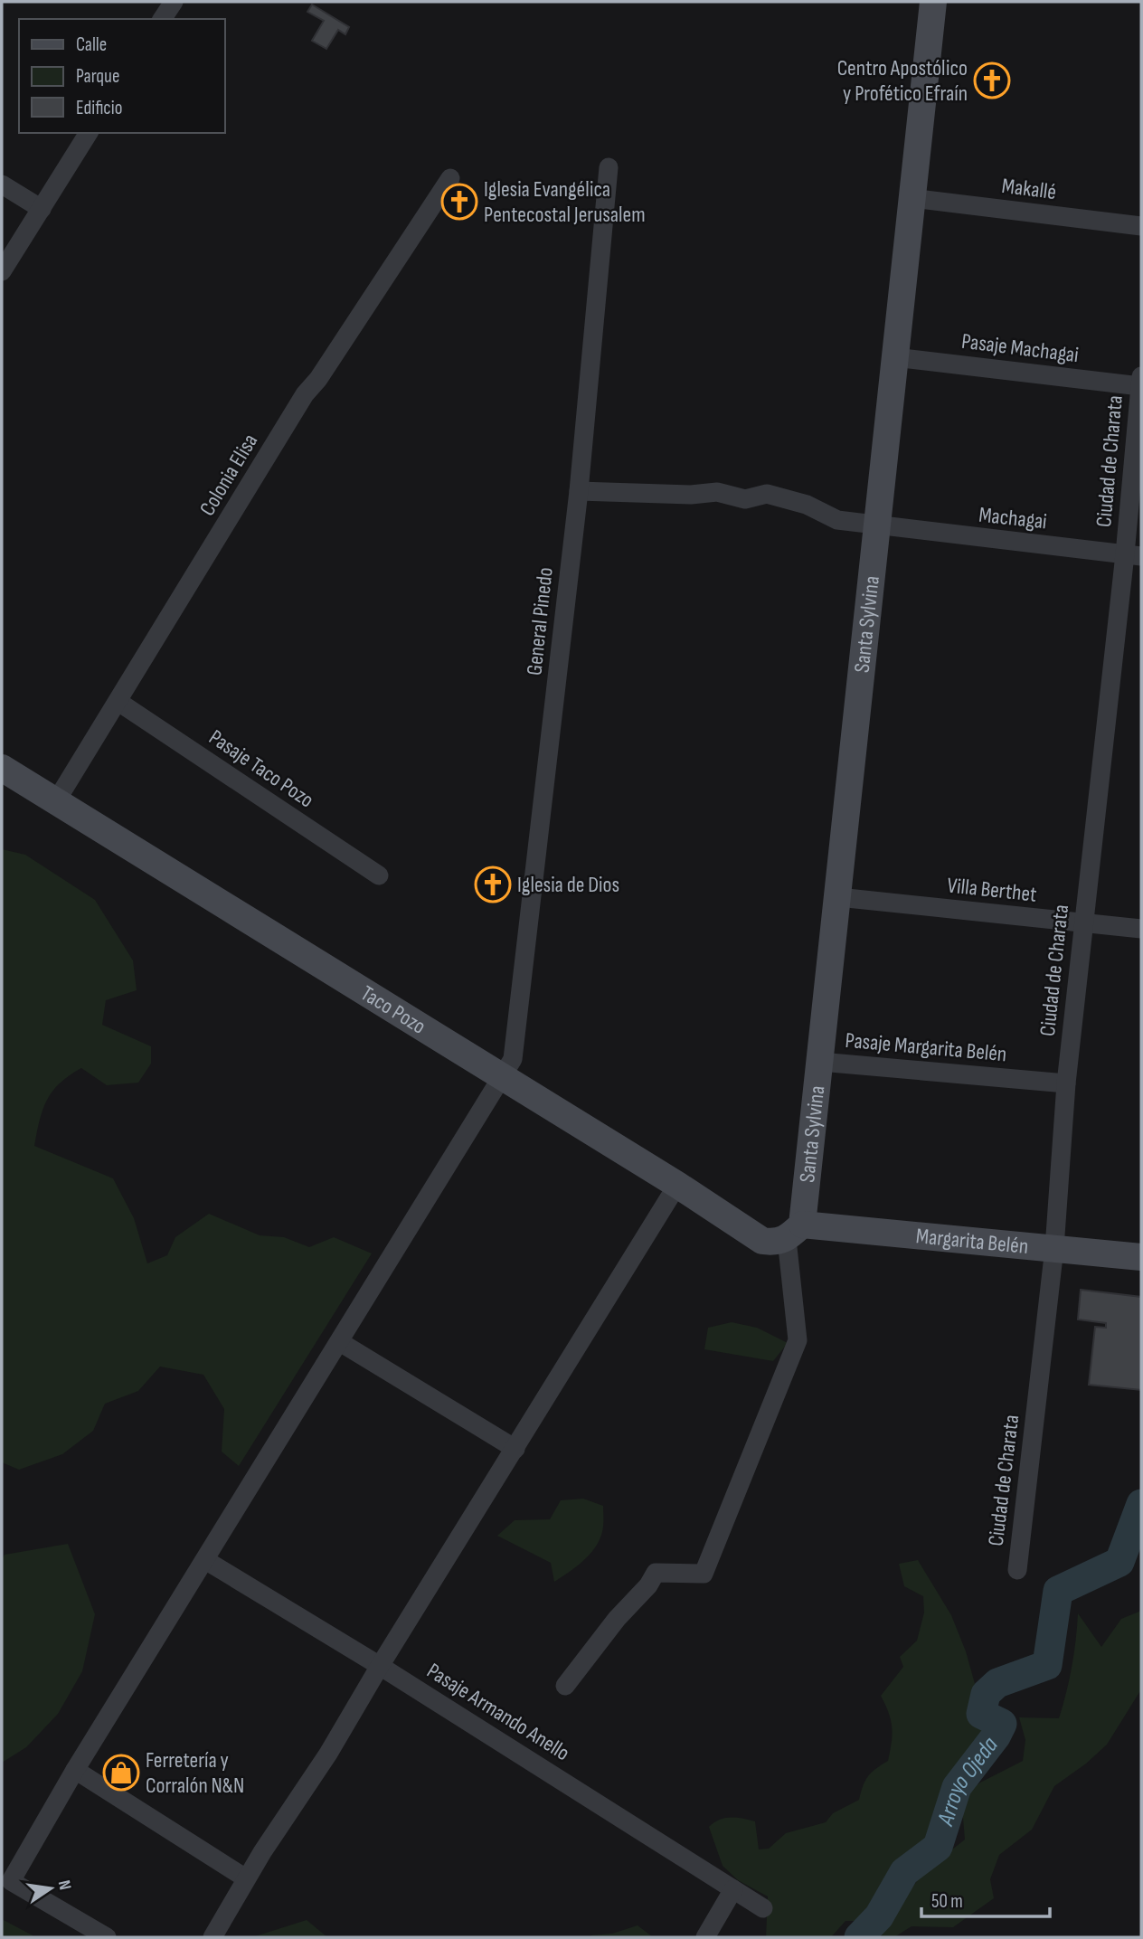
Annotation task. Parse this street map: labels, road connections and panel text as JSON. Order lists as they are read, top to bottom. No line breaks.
{"streets":{"street":["Makallé","Pasaje Machagai","Ciudad de Charata","Colonia Elisa","Machagai","General Pinedo","Santa Sylvina","Pasaje Taco Pozo","Villa Berthet","Taco Pozo","Pasaje Margarita Belén","Margarita Belén","Pasaje Armando Anello"]},"crossings":[["Makallé","Santa Sylvina"],["Pasaje Machagai","Ciudad de Charata"],["Pasaje Machagai","Santa Sylvina"],["Ciudad de Charata","Machagai"],["Ciudad de Charata","Villa Berthet"],["Ciudad de Charata","Pasaje Margarita Belén"],["Ciudad de Charata","Margarita Belén"],["Colonia Elisa","Pasaje Taco Pozo"],["Colonia Elisa","Taco Pozo"],["Machagai","General Pinedo"],["Machagai","Santa Sylvina"],["General Pinedo","Taco Pozo"],["General Pinedo","Pasaje Armando Anello"],["Santa Sylvina","Villa Berthet"],["Santa Sylvina","Taco Pozo"],["Santa Sylvina","Pasaje Margarita Belén"],["Santa Sylvina","Margarita Belén"],["Taco Pozo","Margarita Belén"]],"water":["Arroyo Ojeda"],"places":{"church":["Centro Apostólico y Profético Efraín","Iglesia Evangélica Pentecostal Jerusalem","Iglesia de Dios"],"shop":["Ferretería y Corralón N&N"]},"legend":["Calle","Parque","Edificio"],"scale_bar":"50 m","north":"right"}
